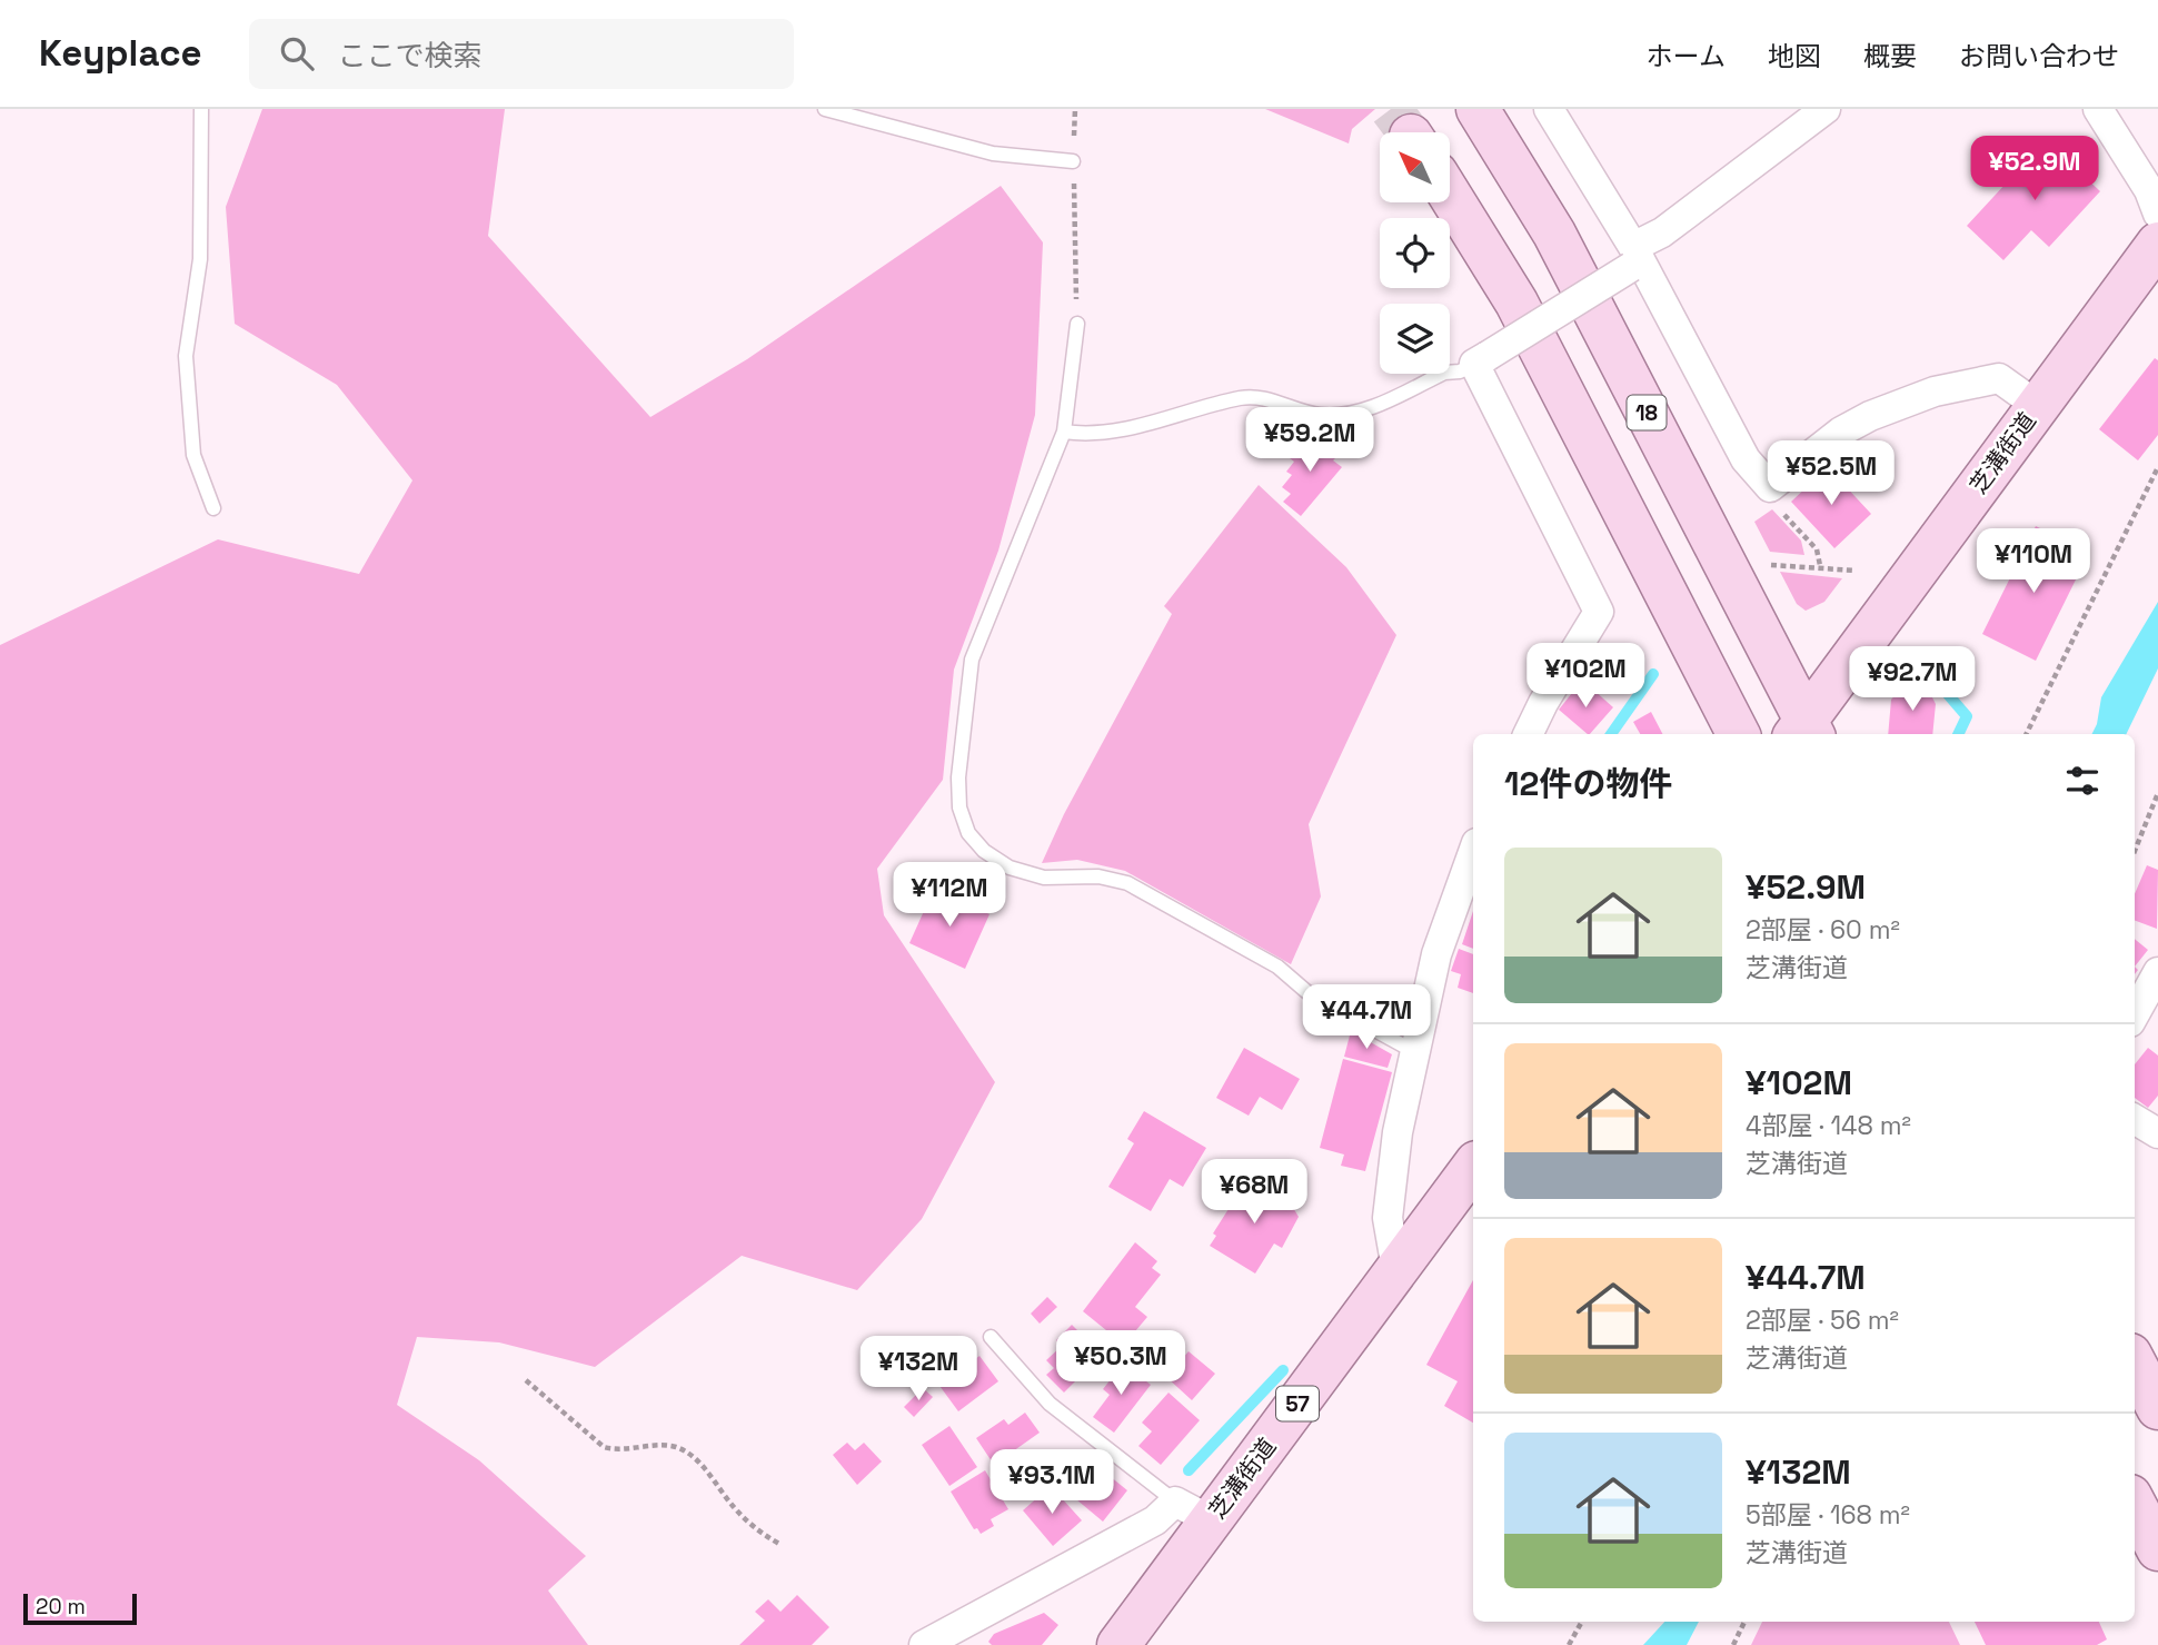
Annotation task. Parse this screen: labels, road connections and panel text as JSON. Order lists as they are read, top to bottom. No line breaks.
{"streets":{"main road":["18","芝溝街道","57"]},"crossings":[["18","芝溝街道"]],"scale_bar":"20 m","north":"top left","page":{"header":"Keyplace","search":"ここで検索","nav":["ホーム","地図","概要","お問い合わせ"],"price":["¥52.9M","¥59.2M","¥52.5M","¥110M","¥102M","¥92.7M","¥112M","¥44.7M","¥68M","¥50.3M","¥132M","¥93.1M"],"heading":"12件の物件","list":[{"name":"¥52.9M","note":"2部屋 · 60 m² · 芝溝街道"},{"name":"¥102M","note":"4部屋 · 148 m² · 芝溝街道"},{"name":"¥44.7M","note":"2部屋 · 56 m² · 芝溝街道"},{"name":"¥132M","note":"5部屋 · 168 m² · 芝溝街道"}],"scale":"20 m"}}
